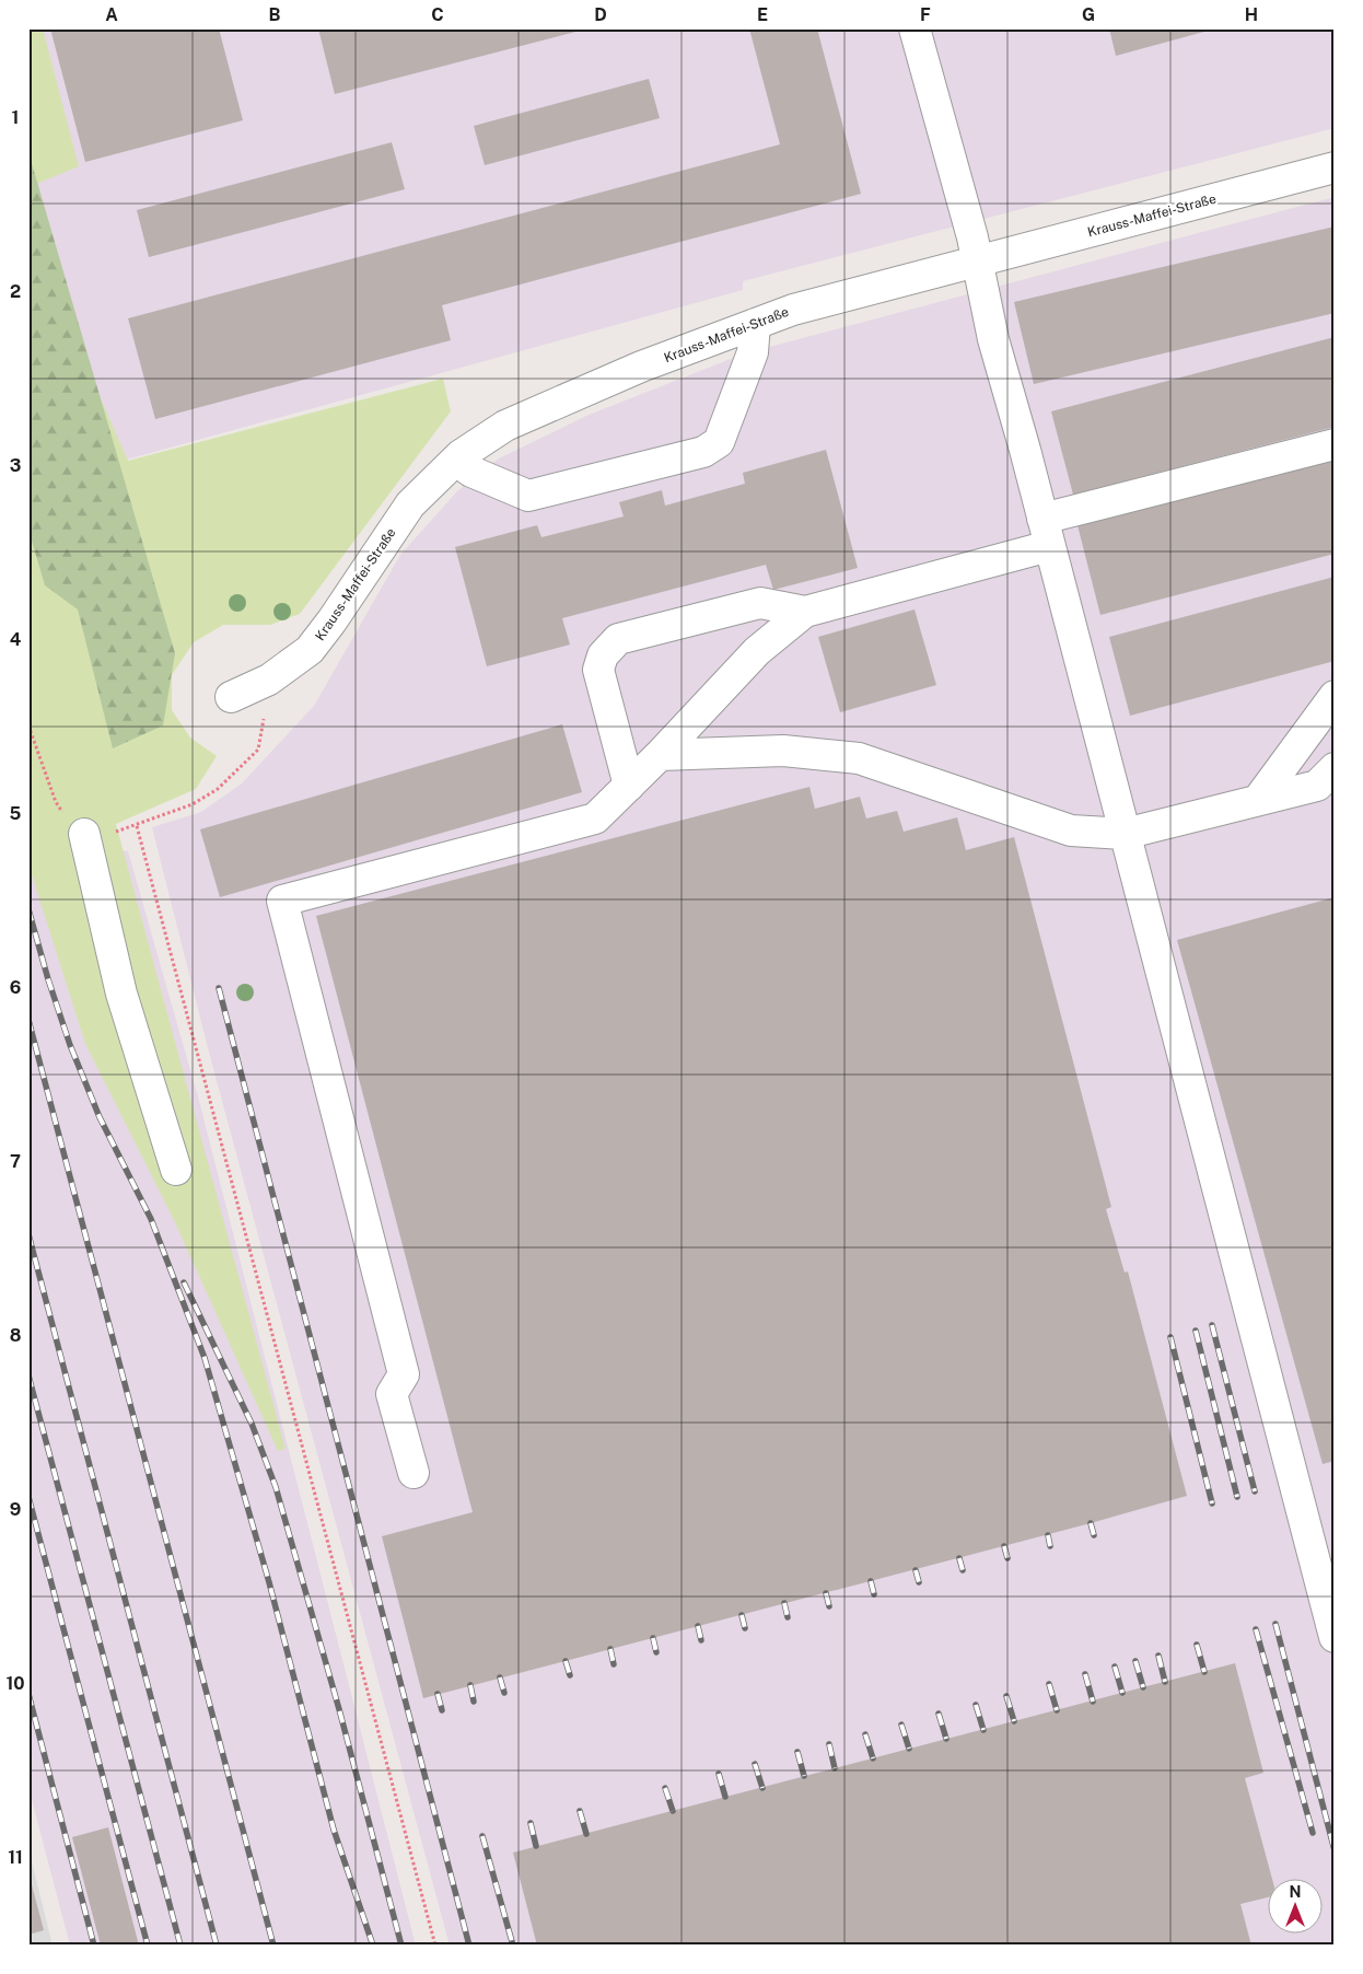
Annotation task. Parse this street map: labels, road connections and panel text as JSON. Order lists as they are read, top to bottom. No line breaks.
{"streets":{"street":["Krauss-Maffei-Straße"]},"north":"top","grid":{"columns":["A","B","C","D","E","F","G","H"],"rows":["1","2","3","4","5","6","7","8","9","10","11"]}}
